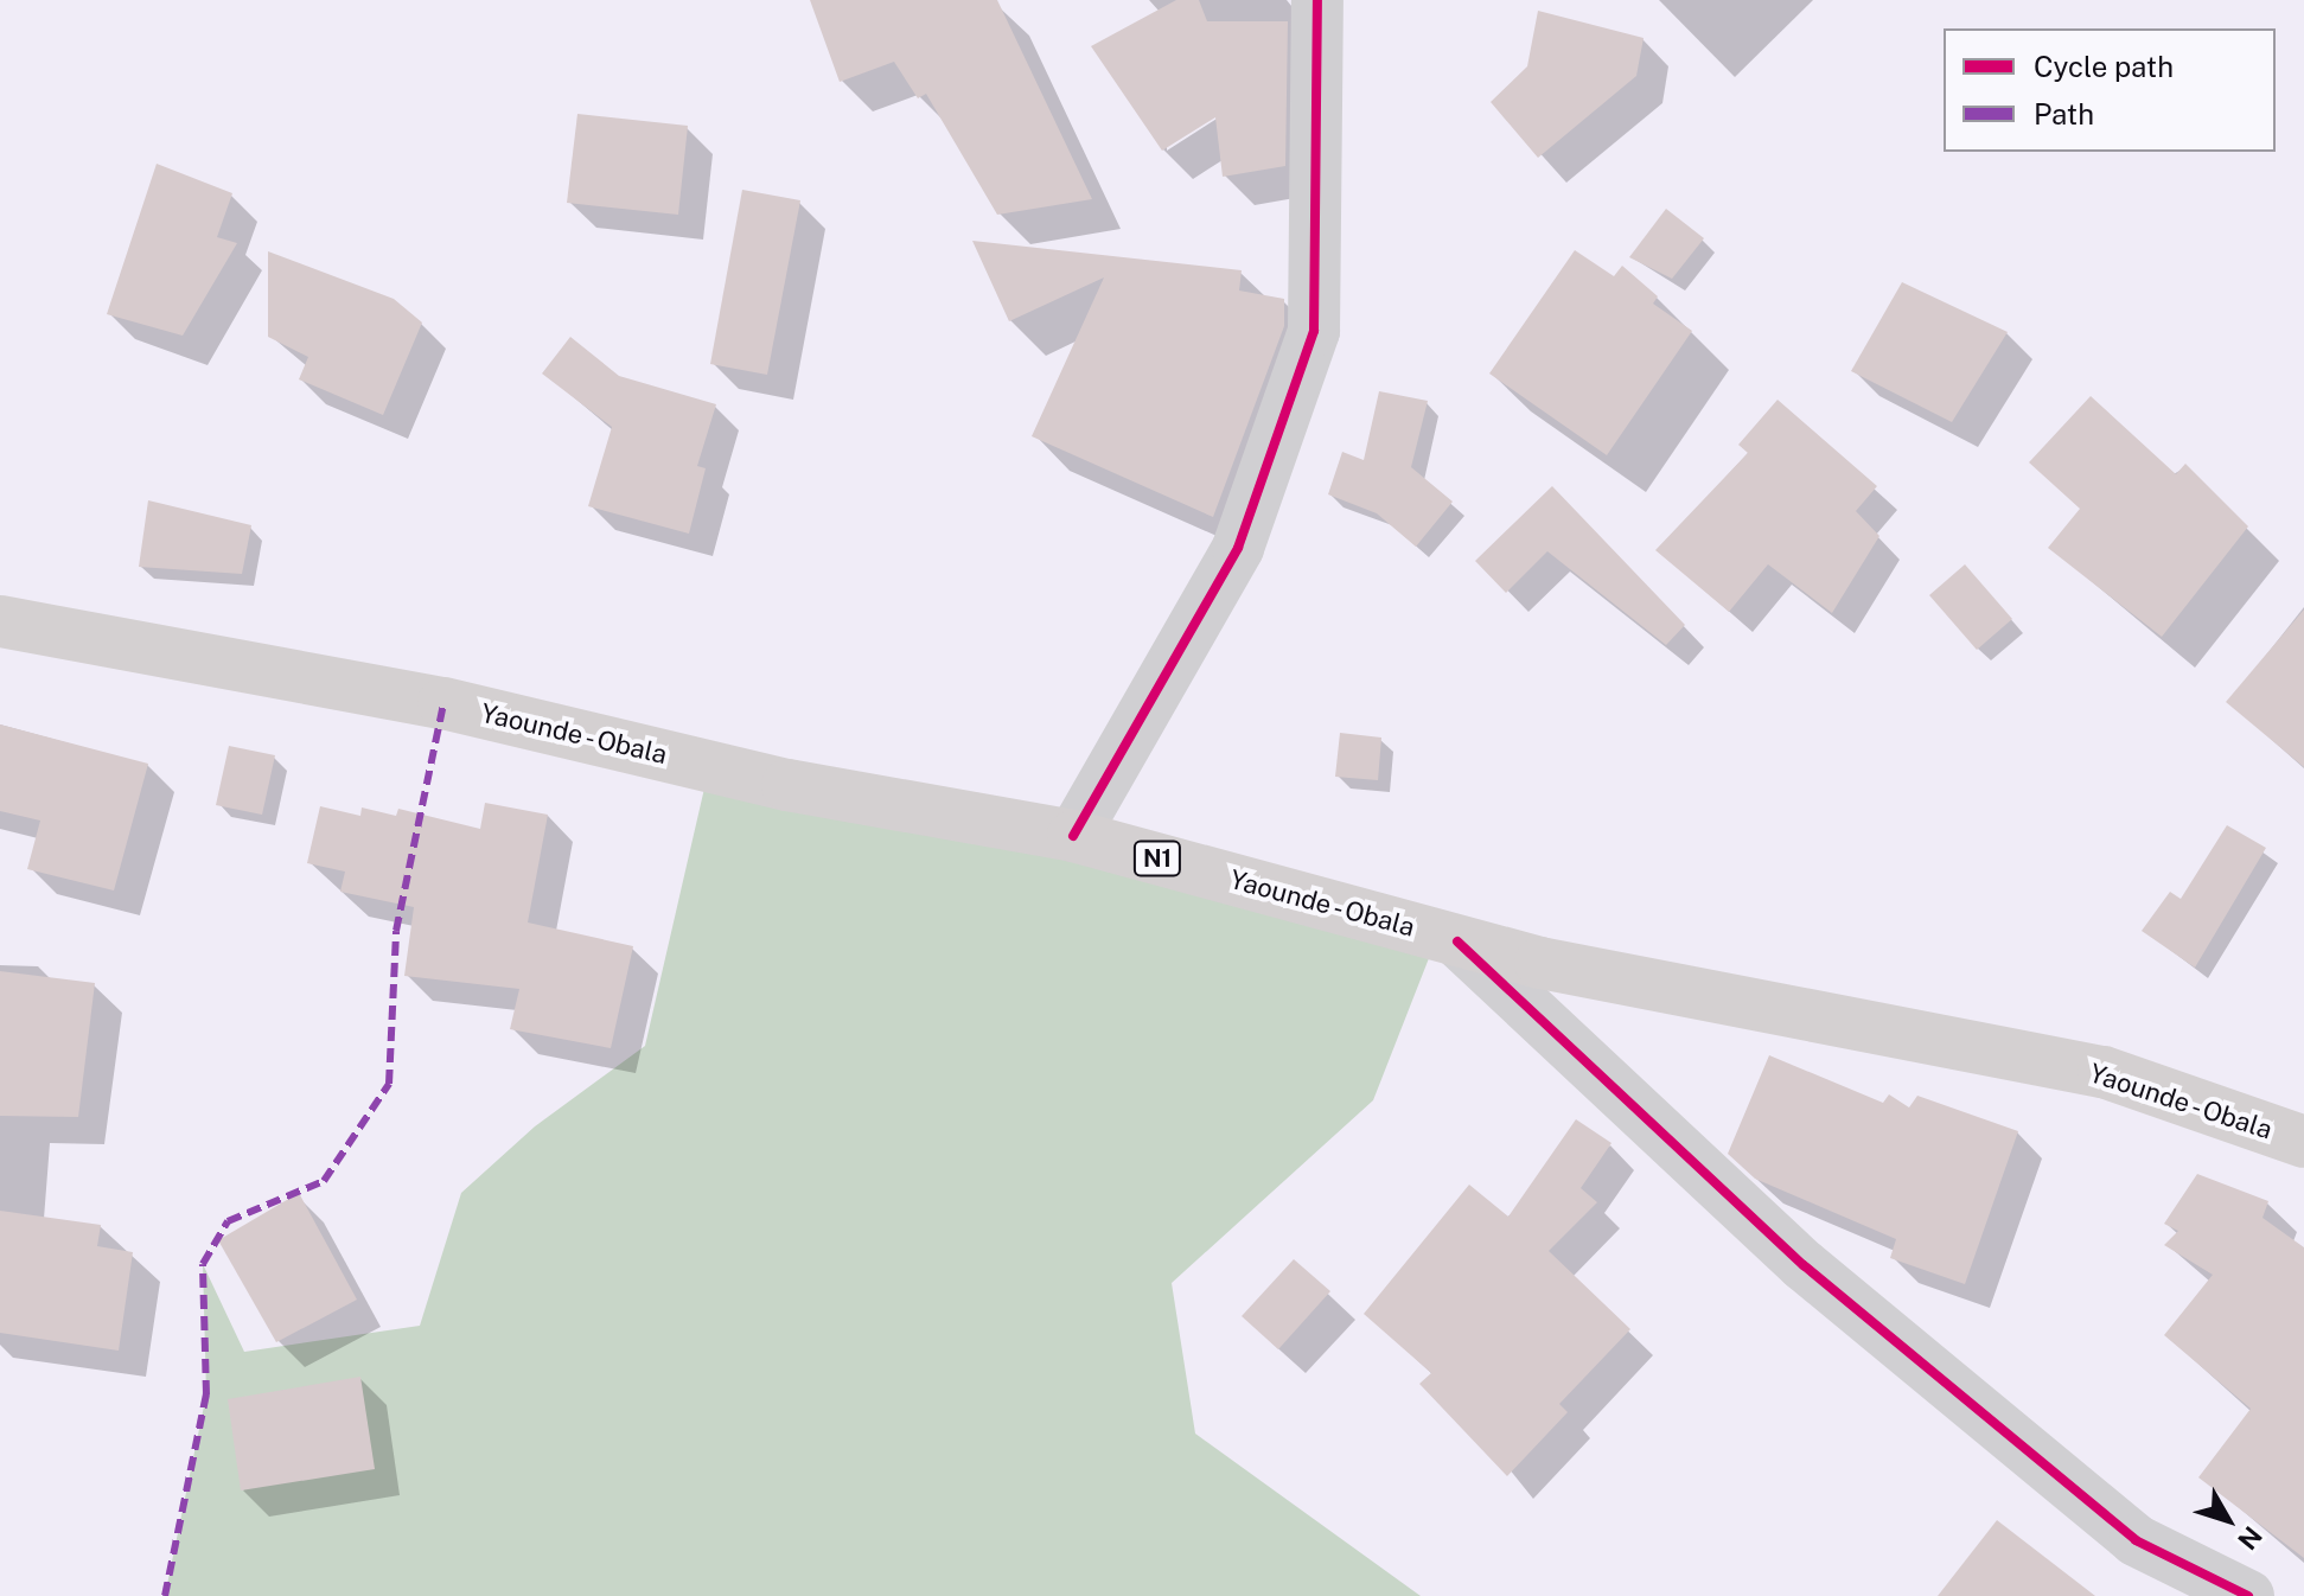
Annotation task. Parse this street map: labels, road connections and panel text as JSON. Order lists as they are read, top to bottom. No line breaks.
{"streets":{"highway":["Yaounde - Obala","N1"]},"legend":["Cycle path","Path"],"north":"bottom right"}
